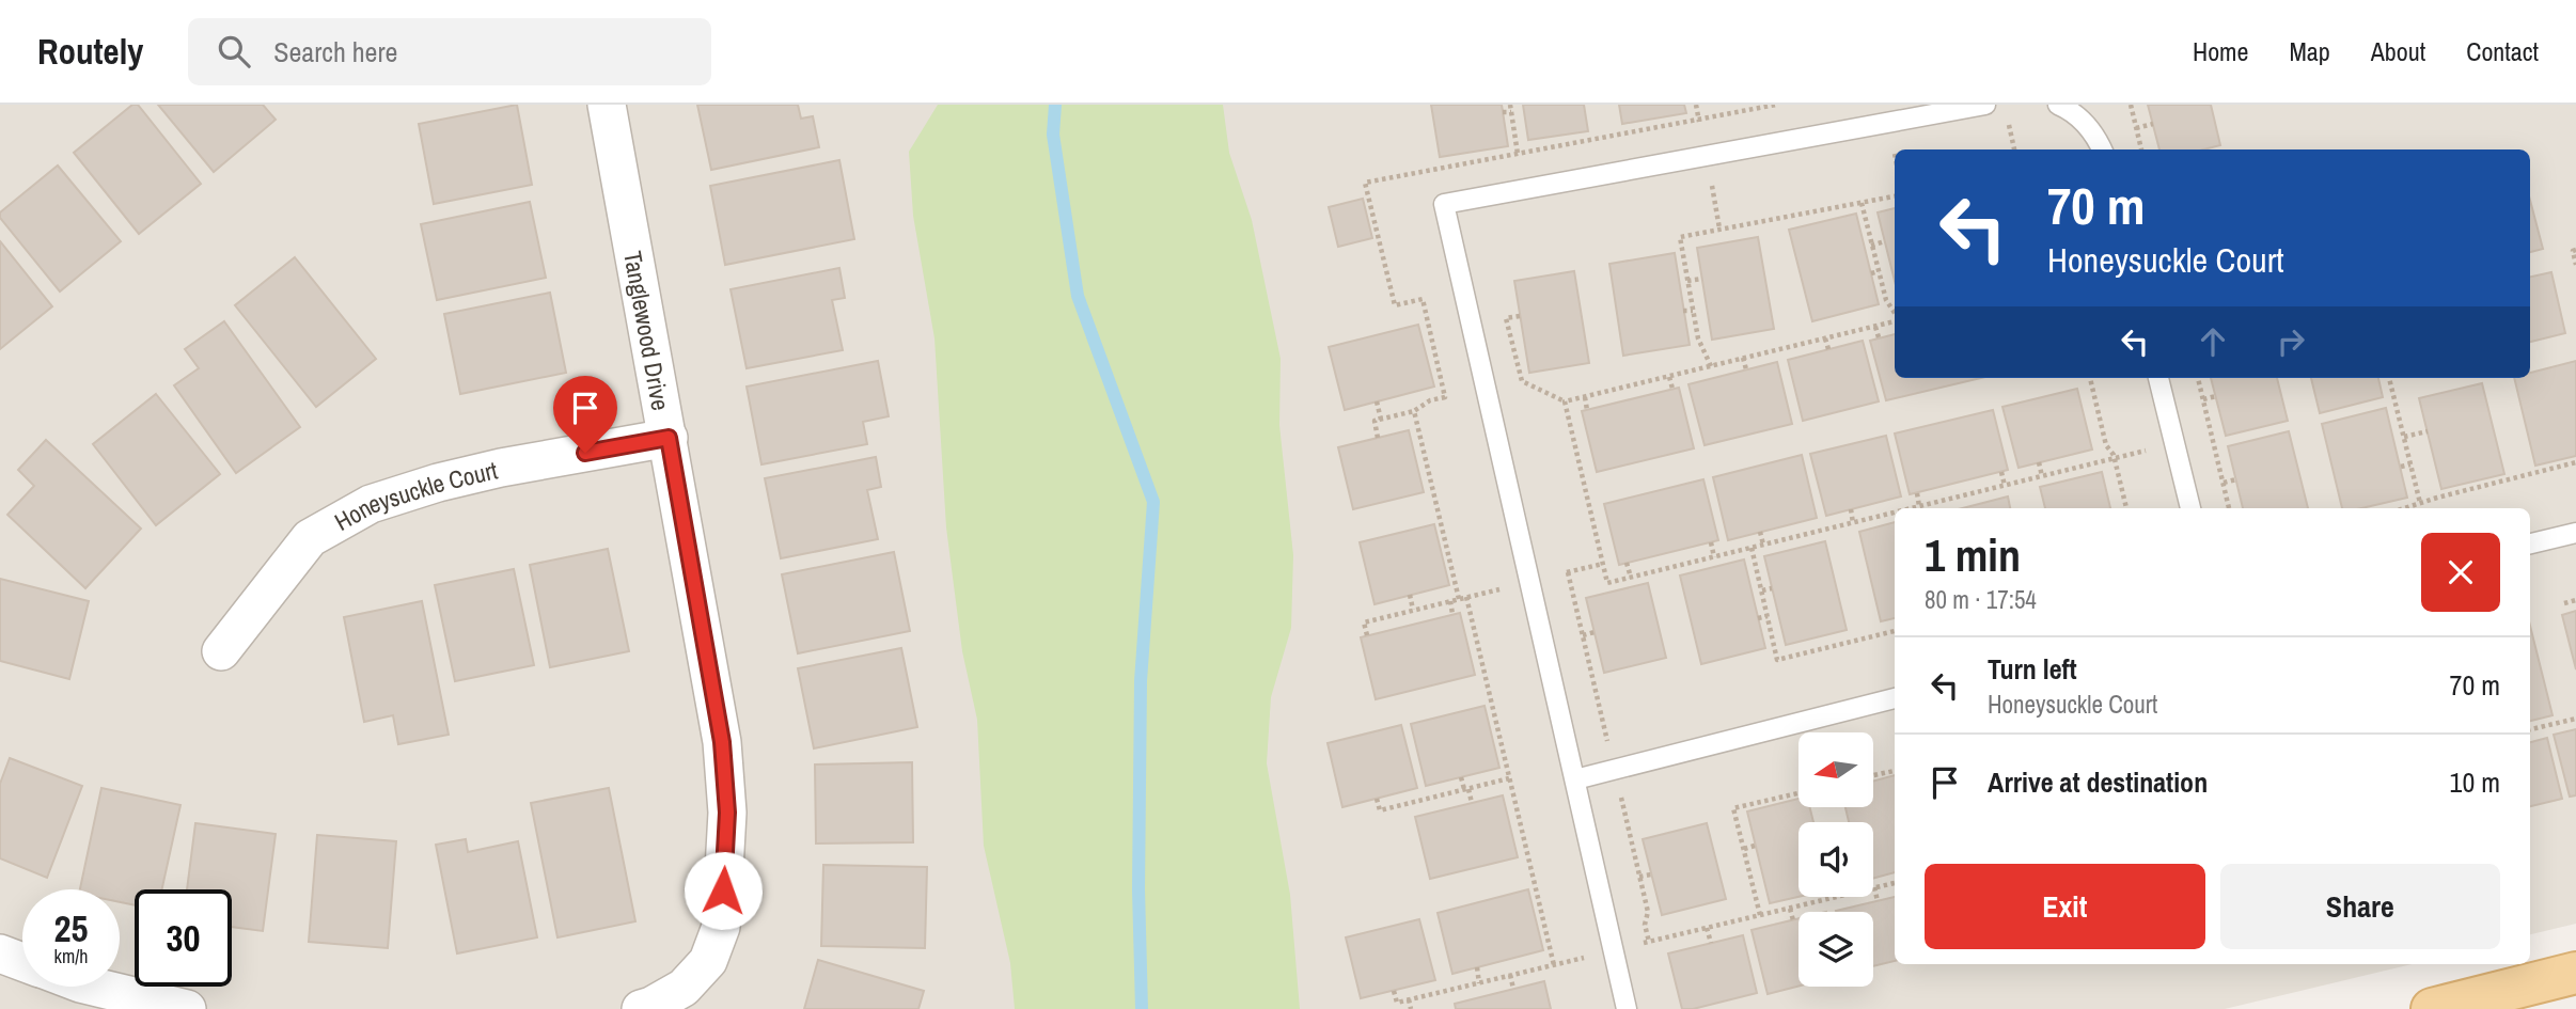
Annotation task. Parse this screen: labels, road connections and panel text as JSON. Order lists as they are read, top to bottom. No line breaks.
{"streets":{"street":["Tanglewood Drive","Honeysuckle Court"]},"crossings":[["Tanglewood Drive","Honeysuckle Court"]],"north":"left","page":{"header":"Routely","search":"Search here","nav":["Home","Map","About","Contact"],"turn":["70 m","Honeysuckle Court"],"heading":["1 min","80 m · 17:54"],"list":[{"name":"Turn left","note":"Honeysuckle Court","value":"70 m"},{"name":"Arrive at destination","value":"10 m"}],"buttons":["Exit","Share"],"speed":"25 km/h","limit":"30"}}
